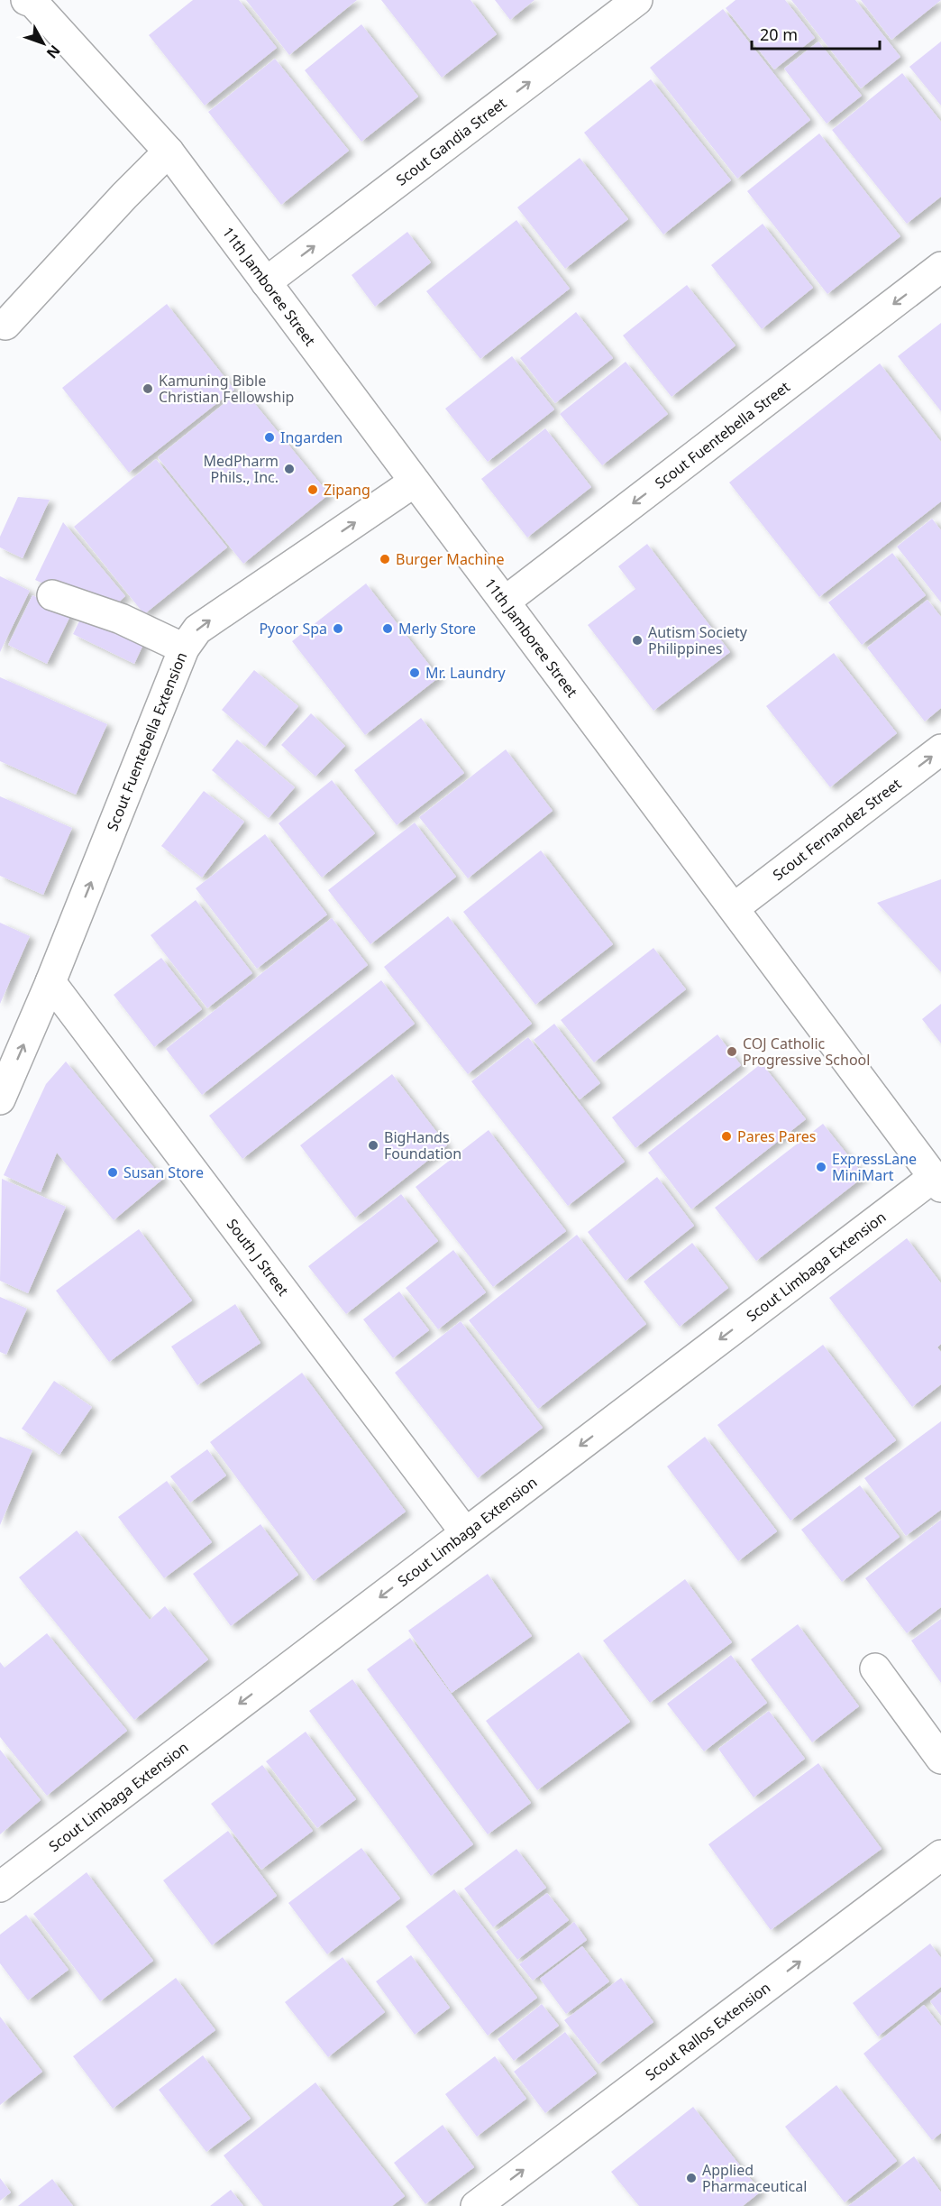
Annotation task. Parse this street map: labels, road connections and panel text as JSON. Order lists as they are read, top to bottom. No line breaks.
{"streets":{"street":["Scout Gandia Street","11th Jamboree Street","Scout Fuentebella Street","Scout Fuentebella Extension","Scout Fernandez Street","South J Street","Scout Limbaga Extension","Scout Rallos Extension"]},"crossings":[["Scout Gandia Street","11th Jamboree Street"],["11th Jamboree Street","Scout Fuentebella Street"],["11th Jamboree Street","Scout Fuentebella Extension"],["11th Jamboree Street","Scout Fernandez Street"],["11th Jamboree Street","Scout Limbaga Extension"],["Scout Fuentebella Extension","South J Street"],["South J Street","Scout Limbaga Extension"]],"one_way":["Scout Gandia Street","Scout Fuentebella Street","Scout Fuentebella Extension","Scout Fernandez Street","Scout Limbaga Extension","Scout Rallos Extension"],"places":["Kamuning Bible Christian Fellowship","Ingarden","MedPharm Phils., Inc.","Zipang","Burger Machine","Pyoor Spa","Merly Store","Autism Society Philippines","Mr. Laundry","COJ Catholic Progressive School","Pares Pares","BigHands Foundation","ExpressLane MiniMart","Susan Store","Applied Pharmaceutical"],"scale_bar":"20 m","north":"bottom right"}
